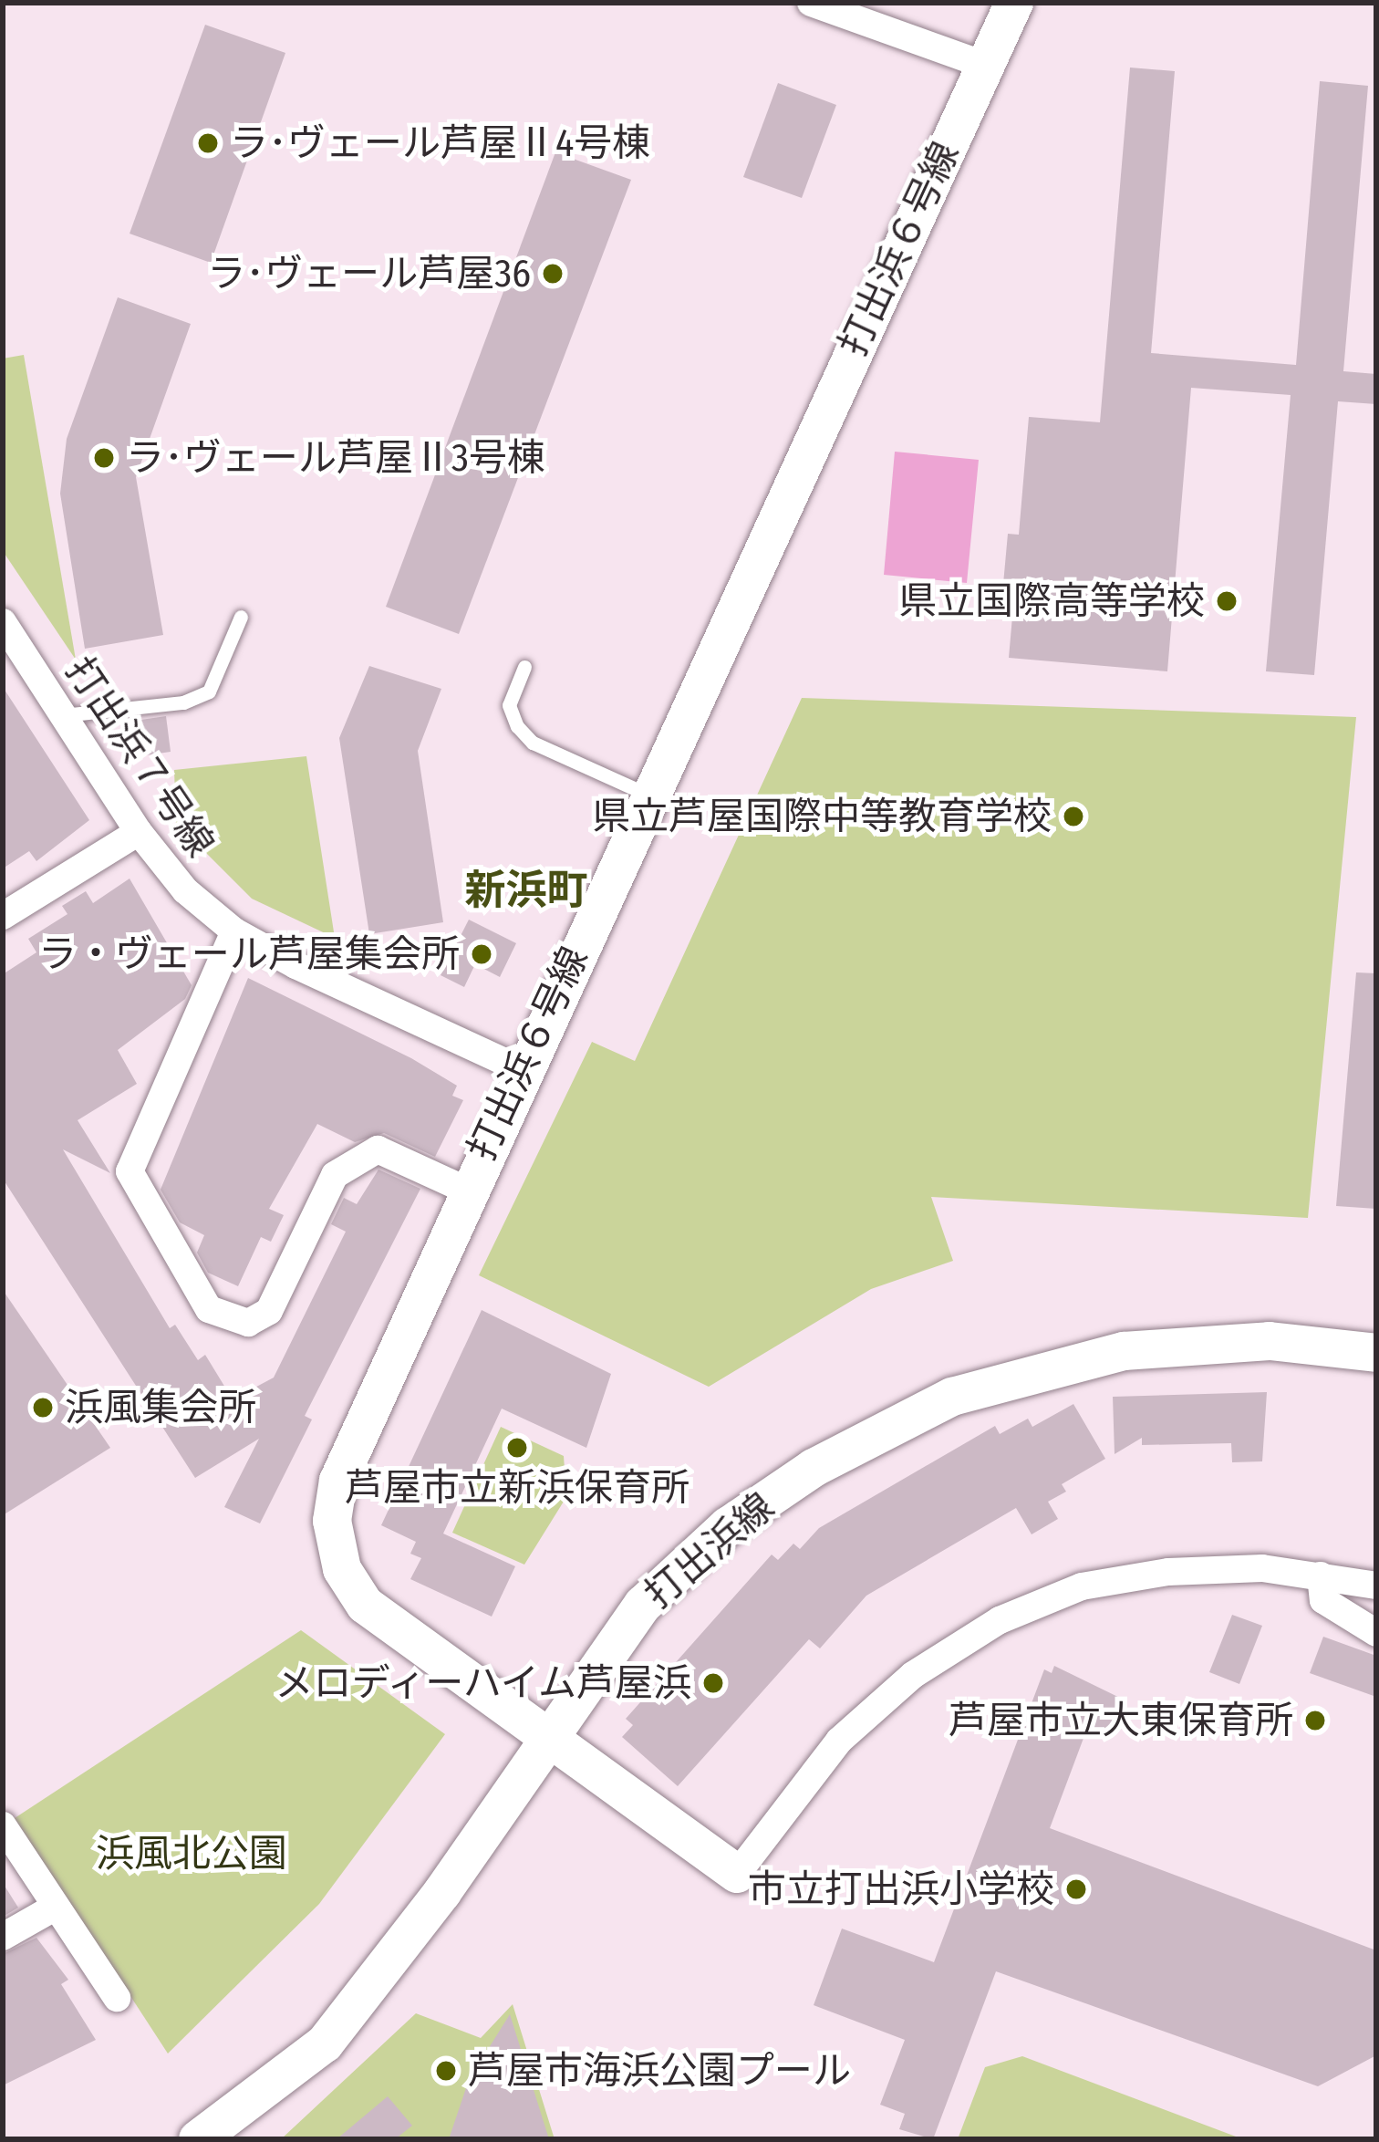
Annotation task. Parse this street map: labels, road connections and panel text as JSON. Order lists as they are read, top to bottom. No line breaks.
{"streets":{"street":["打出浜６号線","打出浜７号線","打出浜線"]},"crossings":[["打出浜６号線","打出浜７号線"],["打出浜６号線","打出浜線"]],"districts":["新浜町"],"parks":["浜風北公園"],"places":["ラ･ヴェール芦屋Ⅱ4号棟","ラ･ヴェール芦屋36","ラ･ヴェール芦屋Ⅱ3号棟","県立国際高等学校","県立芦屋国際中等教育学校","ラ・ヴェール芦屋集会所","浜風集会所","芦屋市立新浜保育所","メロディーハイム芦屋浜","芦屋市立大東保育所","市立打出浜小学校","芦屋市海浜公園プール"]}
